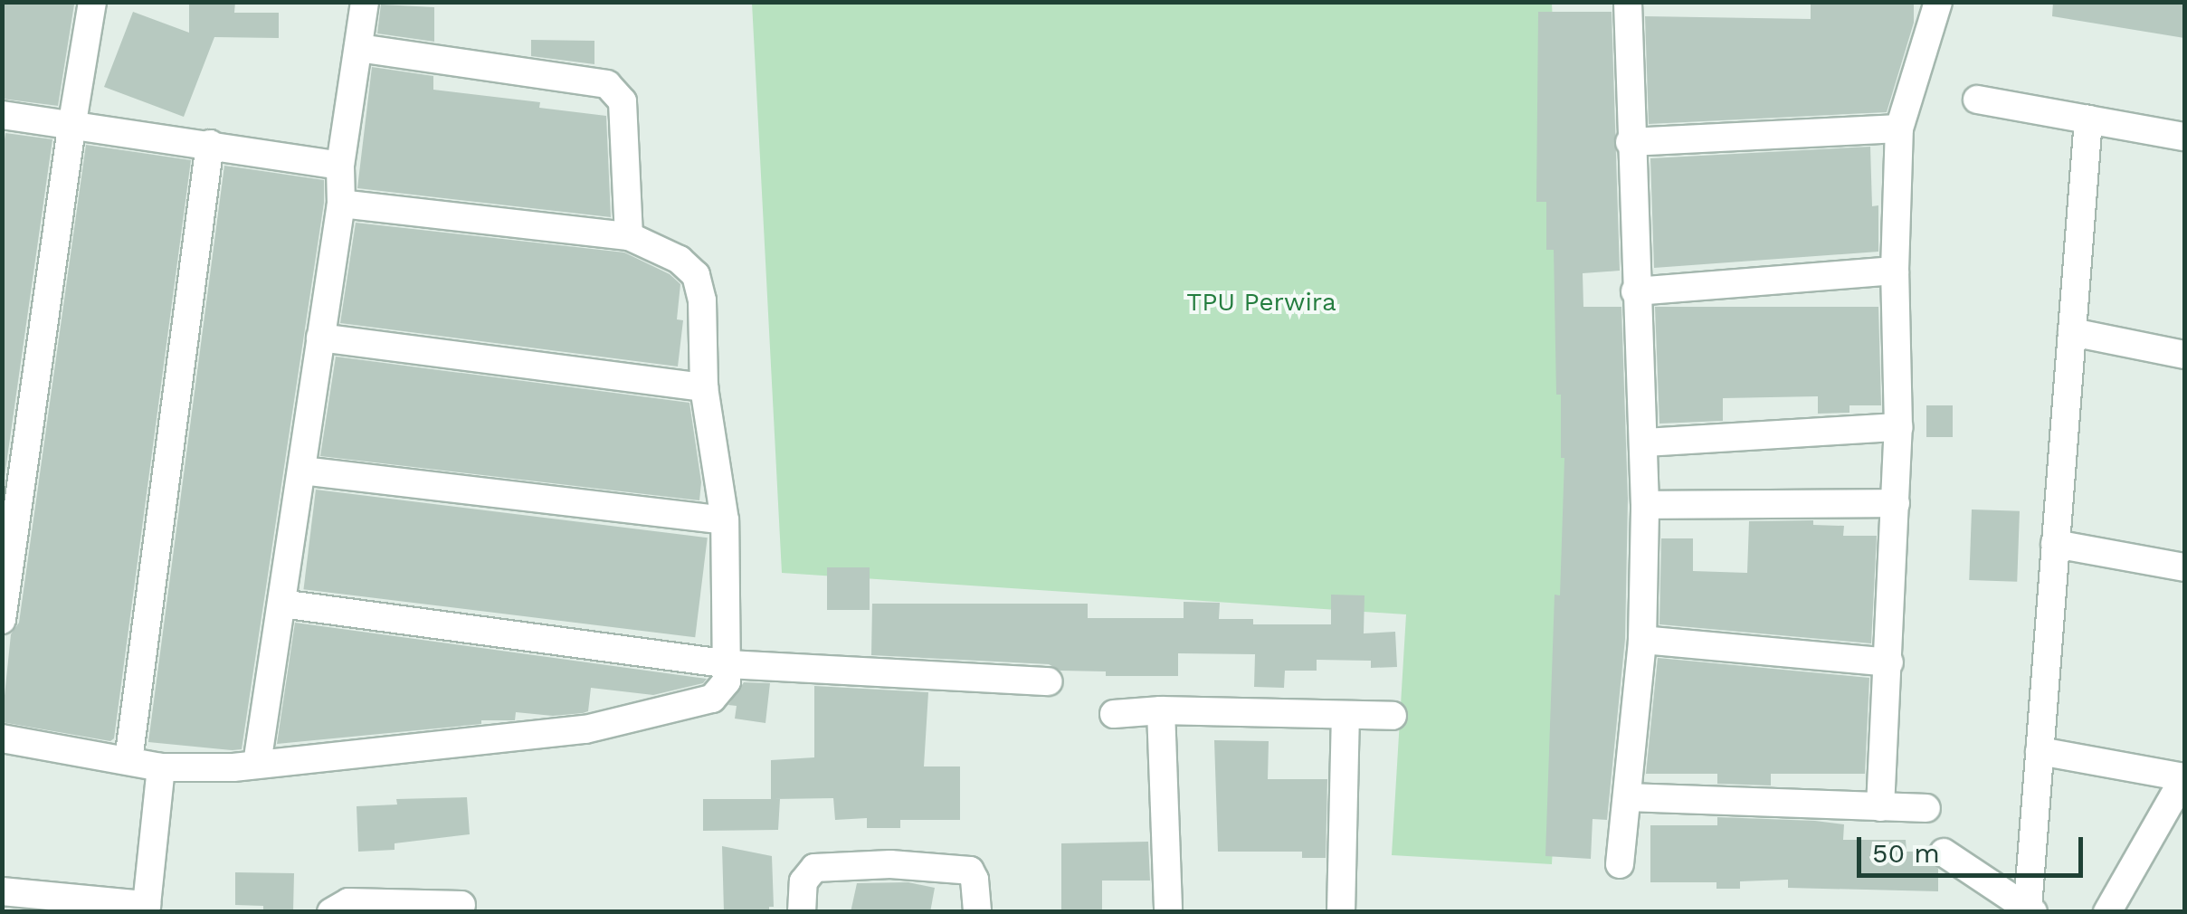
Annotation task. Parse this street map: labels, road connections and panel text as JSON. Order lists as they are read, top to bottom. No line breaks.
{"parks":["TPU Perwira"],"scale_bar":"50 m"}
